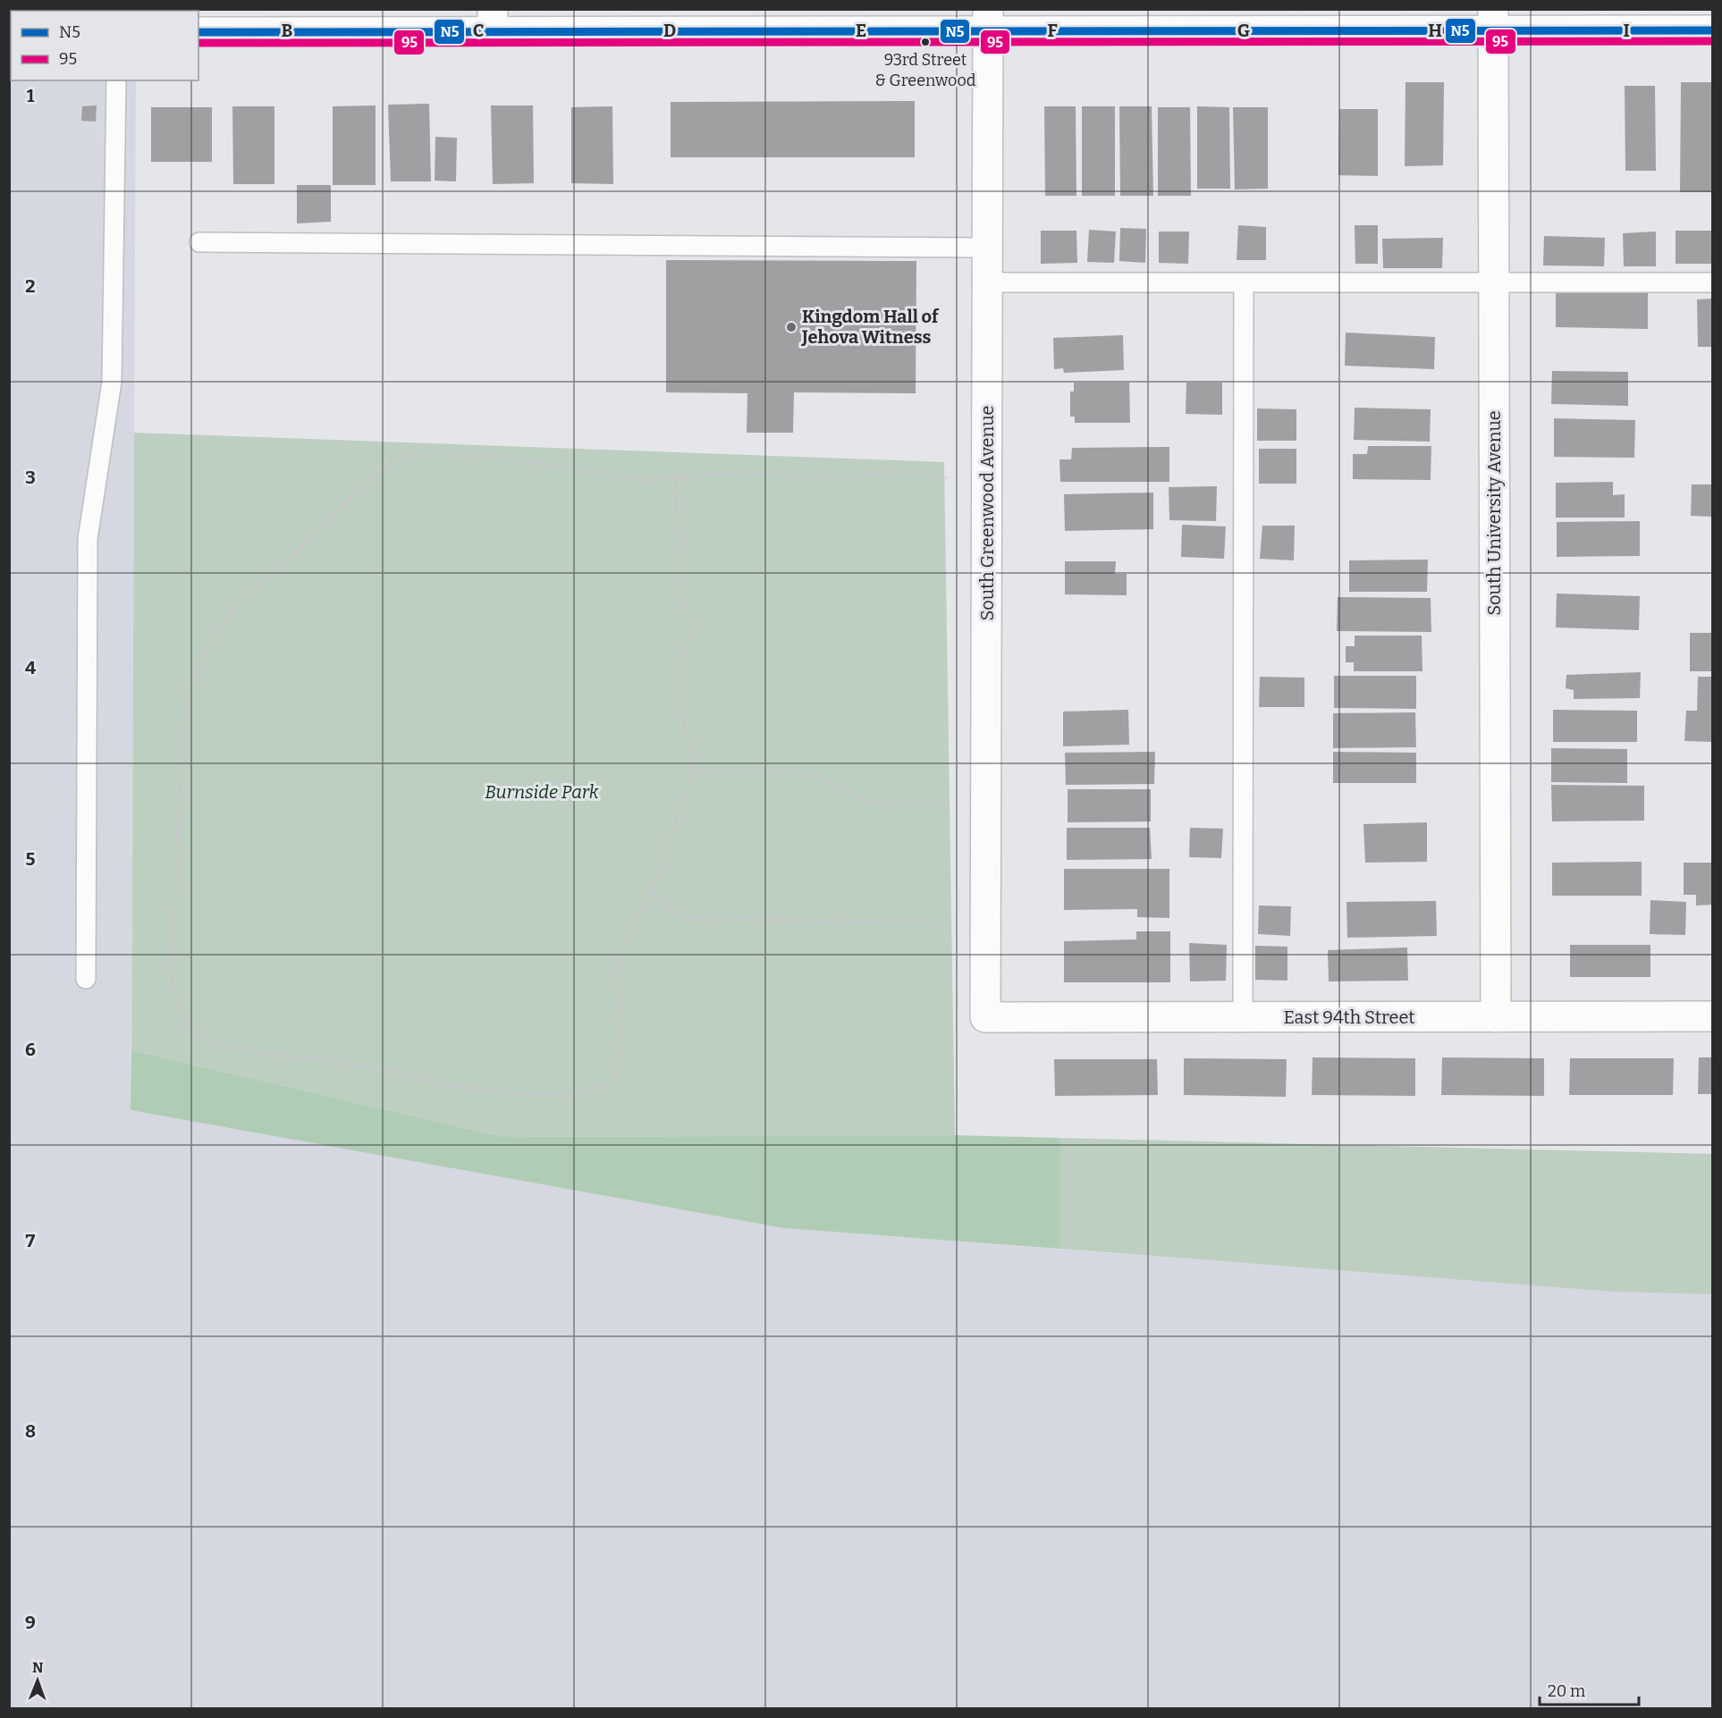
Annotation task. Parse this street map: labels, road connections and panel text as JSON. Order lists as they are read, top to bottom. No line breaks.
{"streets":{"street":["South Greenwood Avenue","South University Avenue","East 94th Street"]},"crossings":[["South Greenwood Avenue","East 94th Street"],["South University Avenue","East 94th Street"]],"parks":["Burnside Park"],"places":["93rd Street & Greenwood","Kingdom Hall of Jehova Witness"],"lines":["transit line N5","transit line 95"],"legend":["N5","95"],"scale_bar":"20 m","north":"top","grid":{"columns":["B","C","D","E","F","G","H","I"],"rows":["1","2","3","4","5","6","7","8","9"]}}
